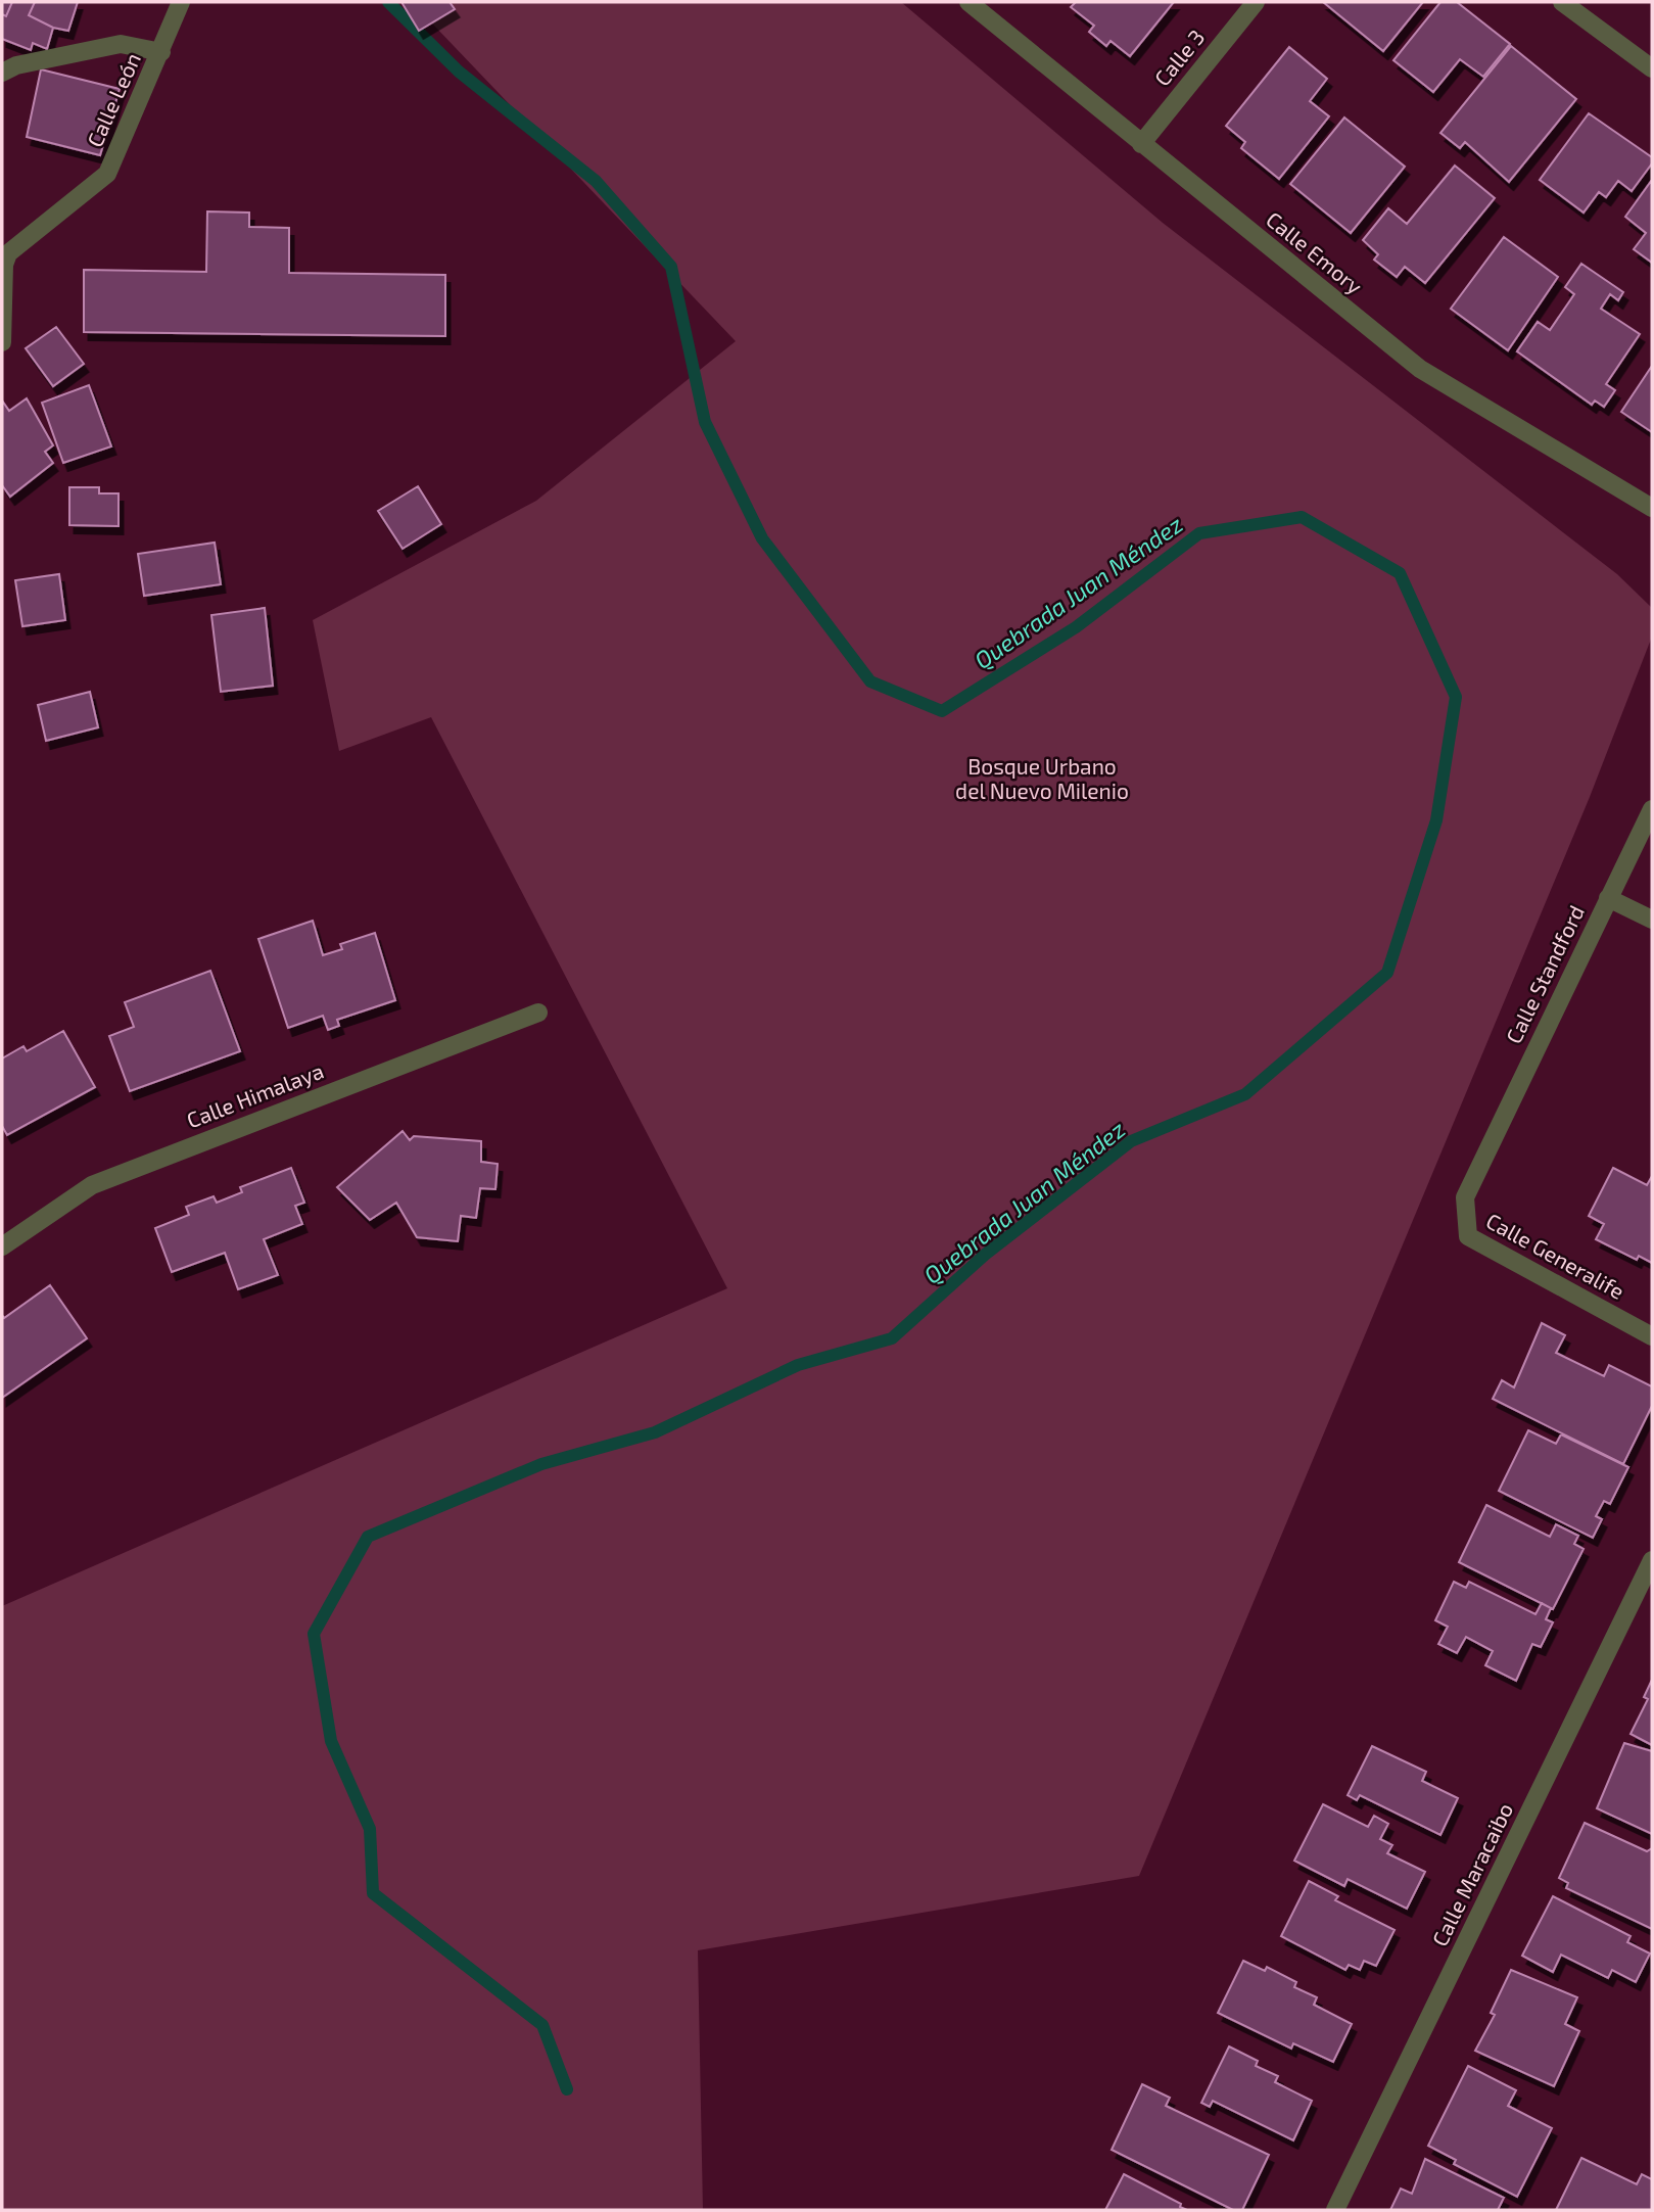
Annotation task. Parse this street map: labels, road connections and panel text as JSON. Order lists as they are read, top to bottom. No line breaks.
{"streets":{"street":["Calle 3","Calle León","Calle Emory","Calle Standford","Calle Himalaya","Calle Generalife","Calle Maracaibo"]},"crossings":[["Calle 3","Calle Emory"],["Calle Standford","Calle Generalife"]],"water":["Quebrada Juan Méndez"],"parks":["Bosque Urbano del Nuevo Milenio"]}
